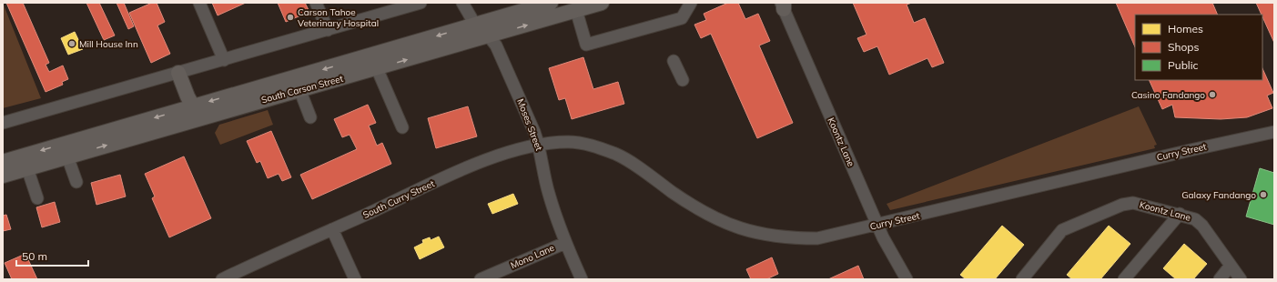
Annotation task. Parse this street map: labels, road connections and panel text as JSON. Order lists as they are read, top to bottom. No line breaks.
{"streets":{"main road":["South Carson Street"],"street":["Moses Street","Koontz Lane","Curry Street","South Curry Street","Mono Lane"]},"crossings":[["South Carson Street","Moses Street"],["Moses Street","South Curry Street"],["Moses Street","Mono Lane"],["Koontz Lane","Curry Street"],["Curry Street","South Curry Street"]],"places":["Carson Tahoe Veterinary Hospital","Mill House Inn","Casino Fandango","Galaxy Fandango"],"legend":["Homes","Shops","Public"],"scale_bar":"50 m"}
